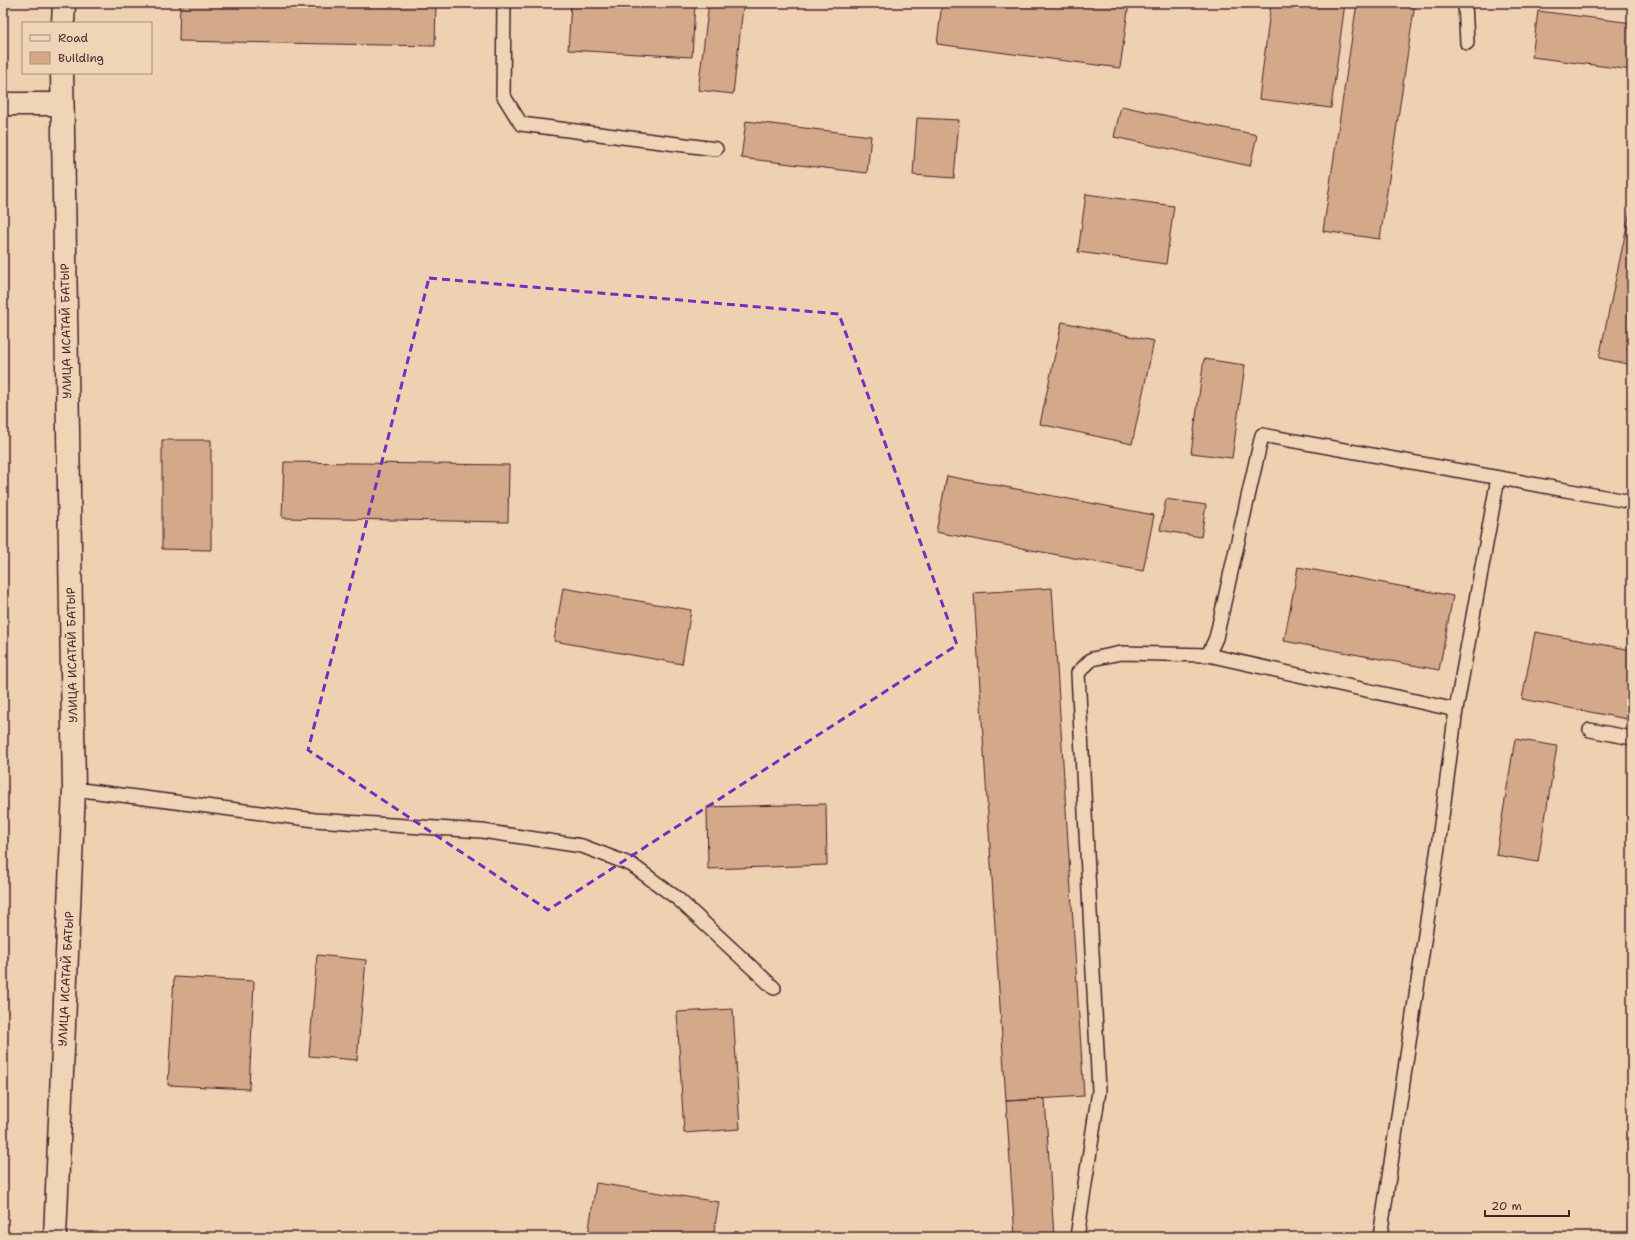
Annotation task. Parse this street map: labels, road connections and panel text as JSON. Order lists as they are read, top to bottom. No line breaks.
{"streets":{"street":["УЛИЦА ИСАТАЙ БАТЫР"]},"legend":["Road","Building"],"scale_bar":"20 m"}
